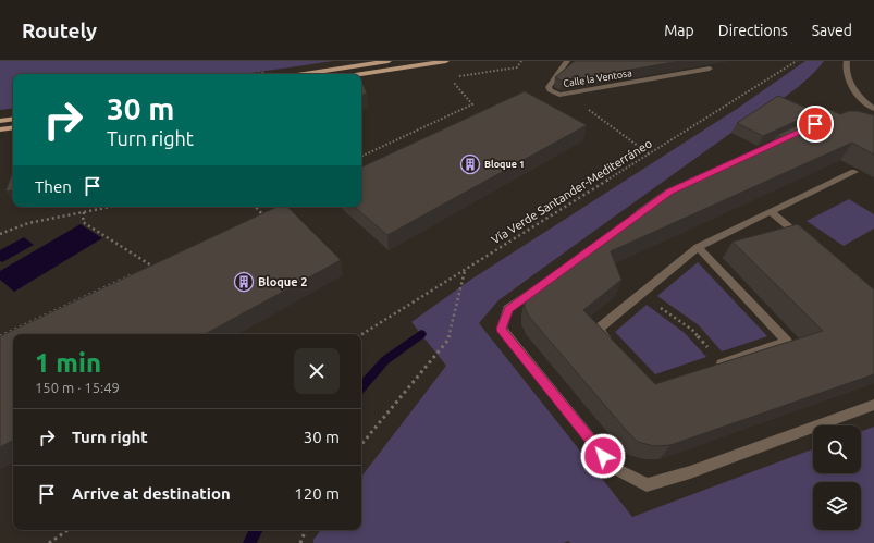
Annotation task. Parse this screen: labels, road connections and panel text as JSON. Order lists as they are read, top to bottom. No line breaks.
{"streets":{"street":["Calle la Ventosa"],"path":["Vía Verde Santander-Mediterráneo"]},"places":{"building":["Bloque 1","Bloque 2"]},"page":{"header":"Routely","nav":["Map","Directions","Saved"],"turn":["30 m","Turn right"],"then":"Then","heading":["1 min","150 m · 15:49"],"list":[{"name":"Turn right","value":"30 m"},{"name":"Arrive at destination","value":"120 m"}]}}
